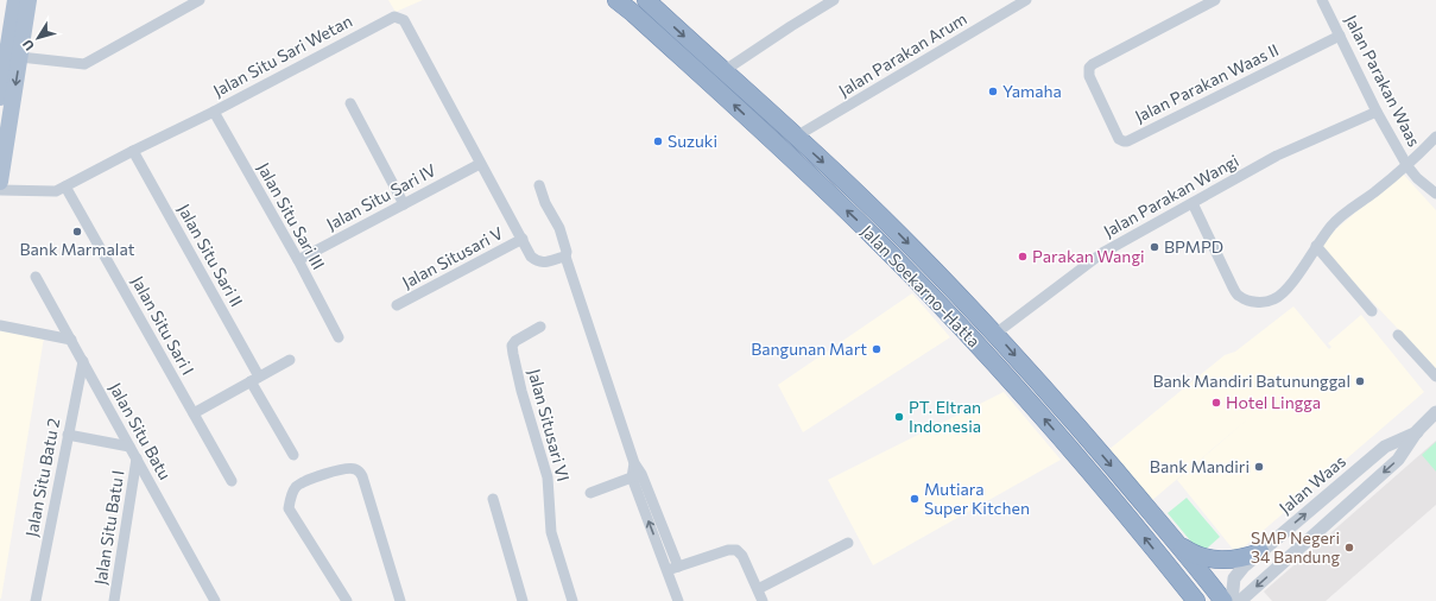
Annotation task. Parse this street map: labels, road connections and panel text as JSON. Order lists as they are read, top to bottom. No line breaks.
{"streets":{"highway":["Jalan Soekarno-Hatta"],"street":["Jalan Parakan Arum","Jalan Situ Sari Wetan","Jalan Parakan Waas","Jalan Parakan Waas II","Jalan Parakan Wangi","Jalan Situ Sari IV","Jalan Situ Sari III","Jalan Situ Sari II","Jalan Situsari V","Jalan Situ Sari I","Jalan Situsari VI","Jalan Situ Batu","Jalan Situ Batu 2","Jalan Waas","Jalan Situ Batu I"]},"crossings":[["Jalan Parakan Arum","Jalan Soekarno-Hatta"],["Jalan Situ Sari Wetan","Jalan Situ Sari IV"],["Jalan Situ Sari Wetan","Jalan Situ Sari III"],["Jalan Situ Sari Wetan","Jalan Situ Sari II"],["Jalan Situ Sari Wetan","Jalan Situsari V"],["Jalan Situ Sari Wetan","Jalan Situ Sari I"],["Jalan Parakan Waas","Jalan Parakan Waas II"],["Jalan Parakan Waas","Jalan Parakan Wangi"],["Jalan Parakan Wangi","Jalan Soekarno-Hatta"],["Jalan Situ Sari IV","Jalan Situ Sari III"],["Jalan Situ Batu","Jalan Situ Batu 2"],["Jalan Situ Batu","Jalan Situ Batu I"]],"places":["Yamaha","Suzuki","Bank Marmalat","BPMPD","Parakan Wangi","Bangunan Mart","Bank Mandiri Batununggal","Hotel Lingga","PT. Eltran Indonesia","Bank Mandiri","Mutiara Super Kitchen","SMP Negeri 34 Bandung"],"north":"bottom left"}
